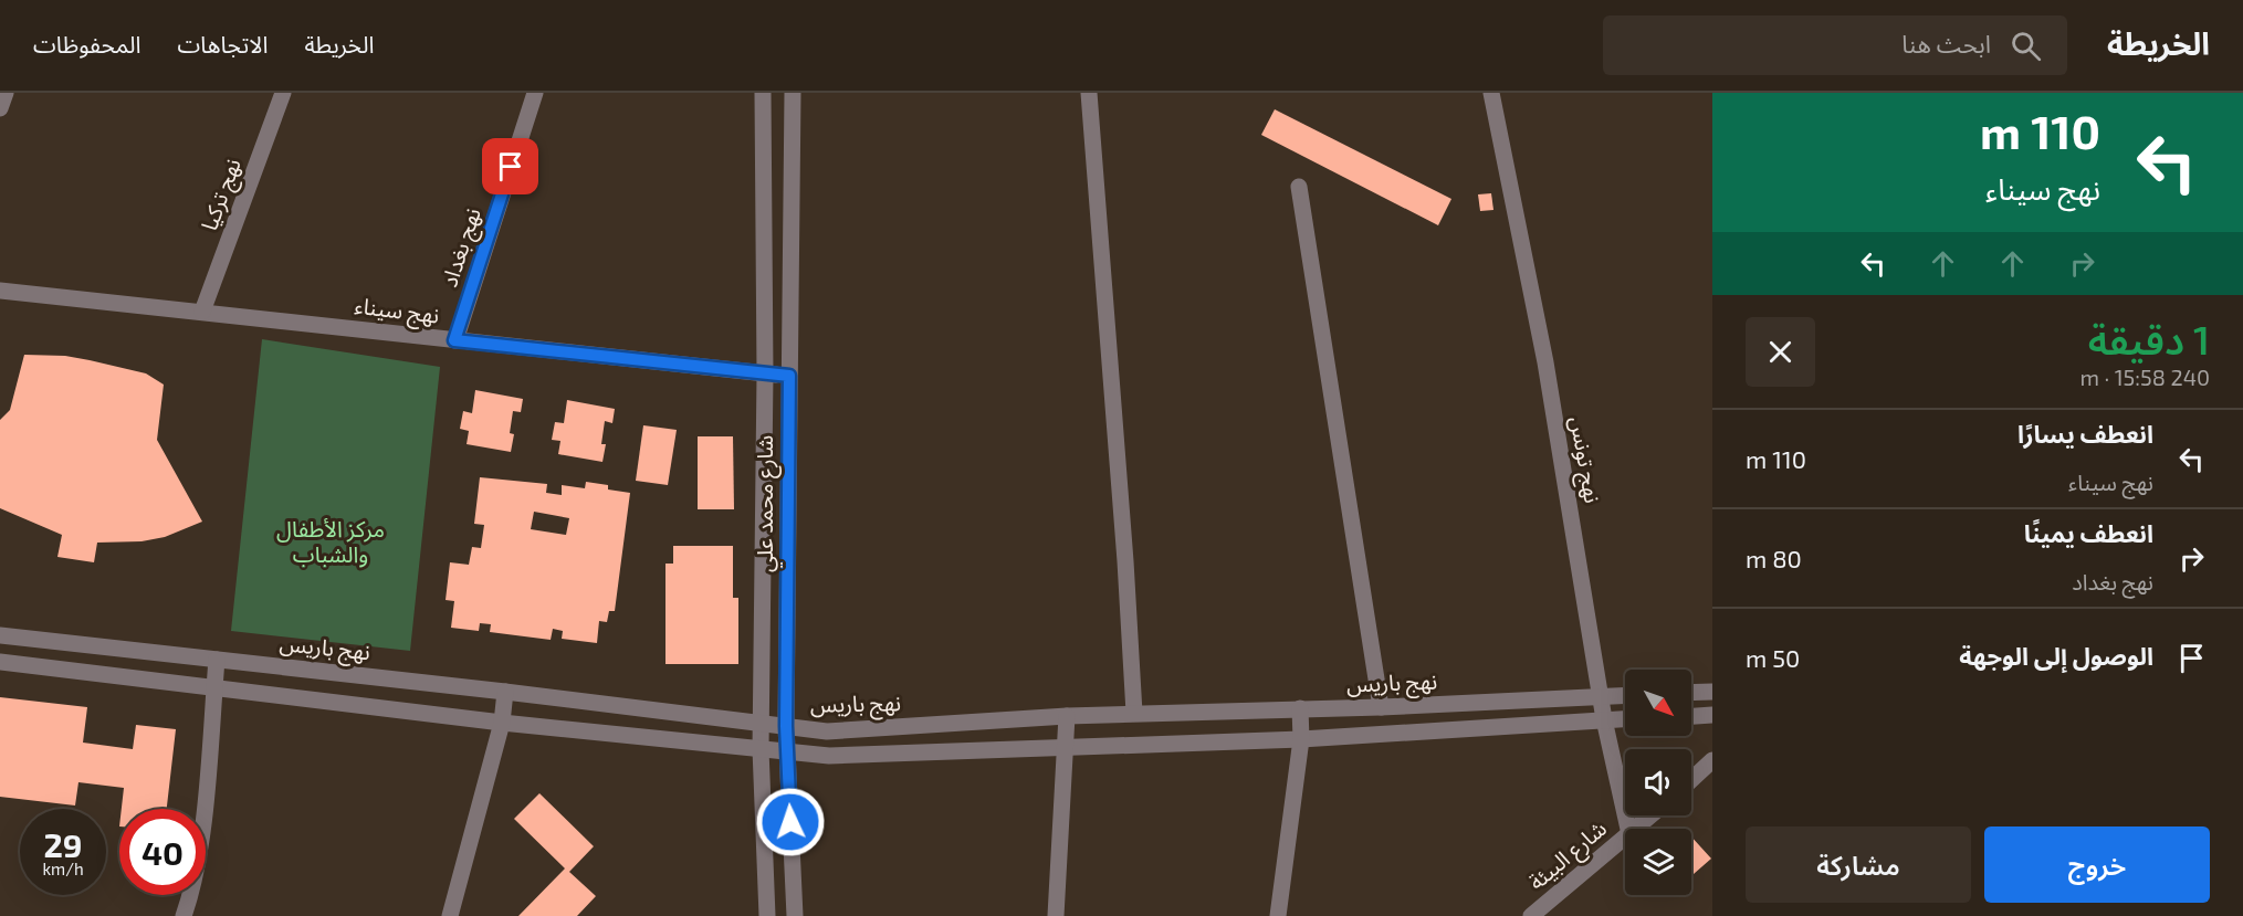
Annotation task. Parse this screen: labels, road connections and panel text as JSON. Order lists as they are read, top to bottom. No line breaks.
{"streets":{"street":["نهج تركيا","نهج بغداد","نهج سيناء","نهج تونس","شارع محمد علي","نهج باريس","شارع البيئة"]},"crossings":[["نهج تركيا","نهج سيناء"],["نهج بغداد","نهج سيناء"],["نهج سيناء","شارع محمد علي"],["نهج تونس","نهج باريس"],["شارع محمد علي","نهج باريس"]],"parks":["مركز الأطفال والشباب"],"north":"bottom right","page":{"header":"الخريطة","search":"ابحث هنا","nav":["الخريطة","الاتجاهات","المحفوظات"],"turn":["110 m","نهج سيناء"],"heading":["1 دقيقة","240 m · 15:58"],"list":[{"name":"انعطف يسارًا","note":"نهج سيناء","value":"110 m"},{"name":"انعطف يمينًا","note":"نهج بغداد","value":"80 m"},{"name":"الوصول إلى الوجهة","value":"50 m"}],"speed":"29 km/h","limit":"40","buttons":["خروج","مشاركة"]}}
